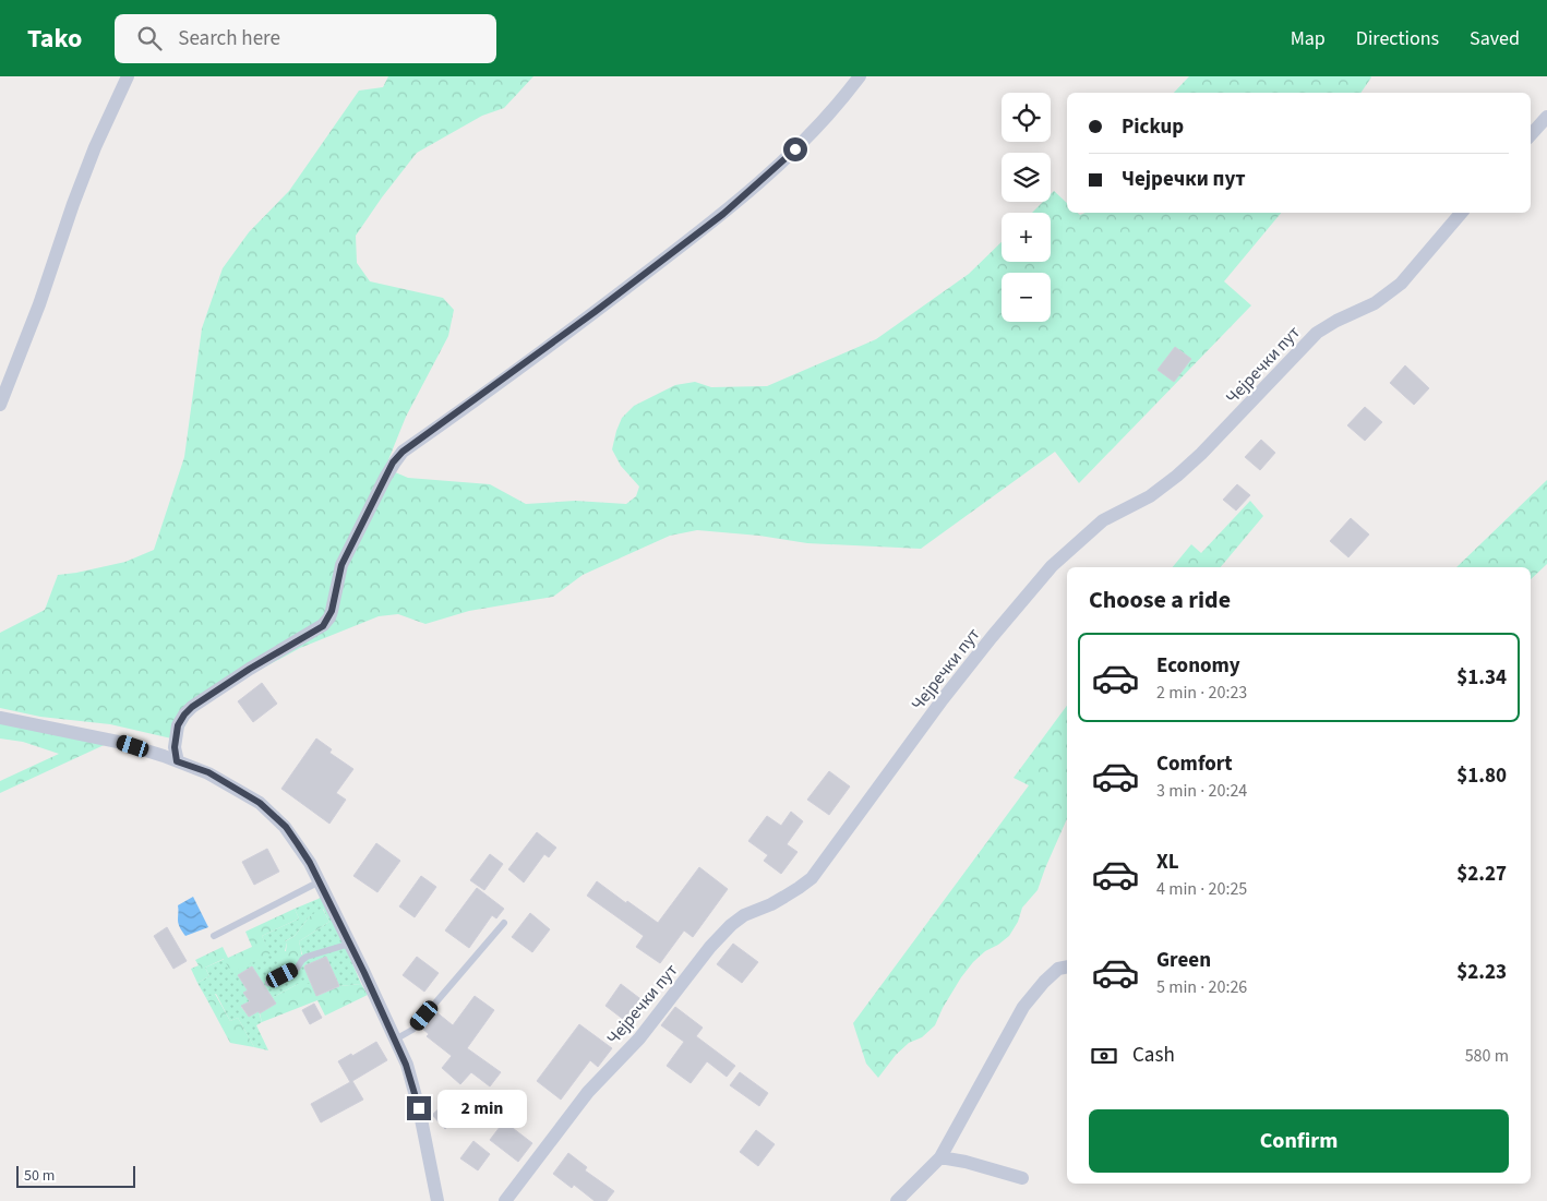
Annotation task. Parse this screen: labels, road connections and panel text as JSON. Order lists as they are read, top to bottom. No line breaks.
{"streets":{"street":["Чејречки пут"]},"scale_bar":"50 m","page":{"header":"Tako","search":"Search here","nav":["Map","Directions","Saved"],"map_buttons":["+","−"],"banner":["Pickup","Чејречки пут"],"heading":"Choose a ride","list":[{"name":"Economy","note":"2 min · 20:23","value":"$1.34"},{"name":"Comfort","note":"3 min · 20:24","value":"$1.80"},{"name":"XL","note":"4 min · 20:25","value":"$2.27"},{"name":"Green","note":"5 min · 20:26","value":"$2.23"}],"pay":["Cash","580 m"],"bubble":"2 min","buttons":"Confirm","scale":"50 m"}}
